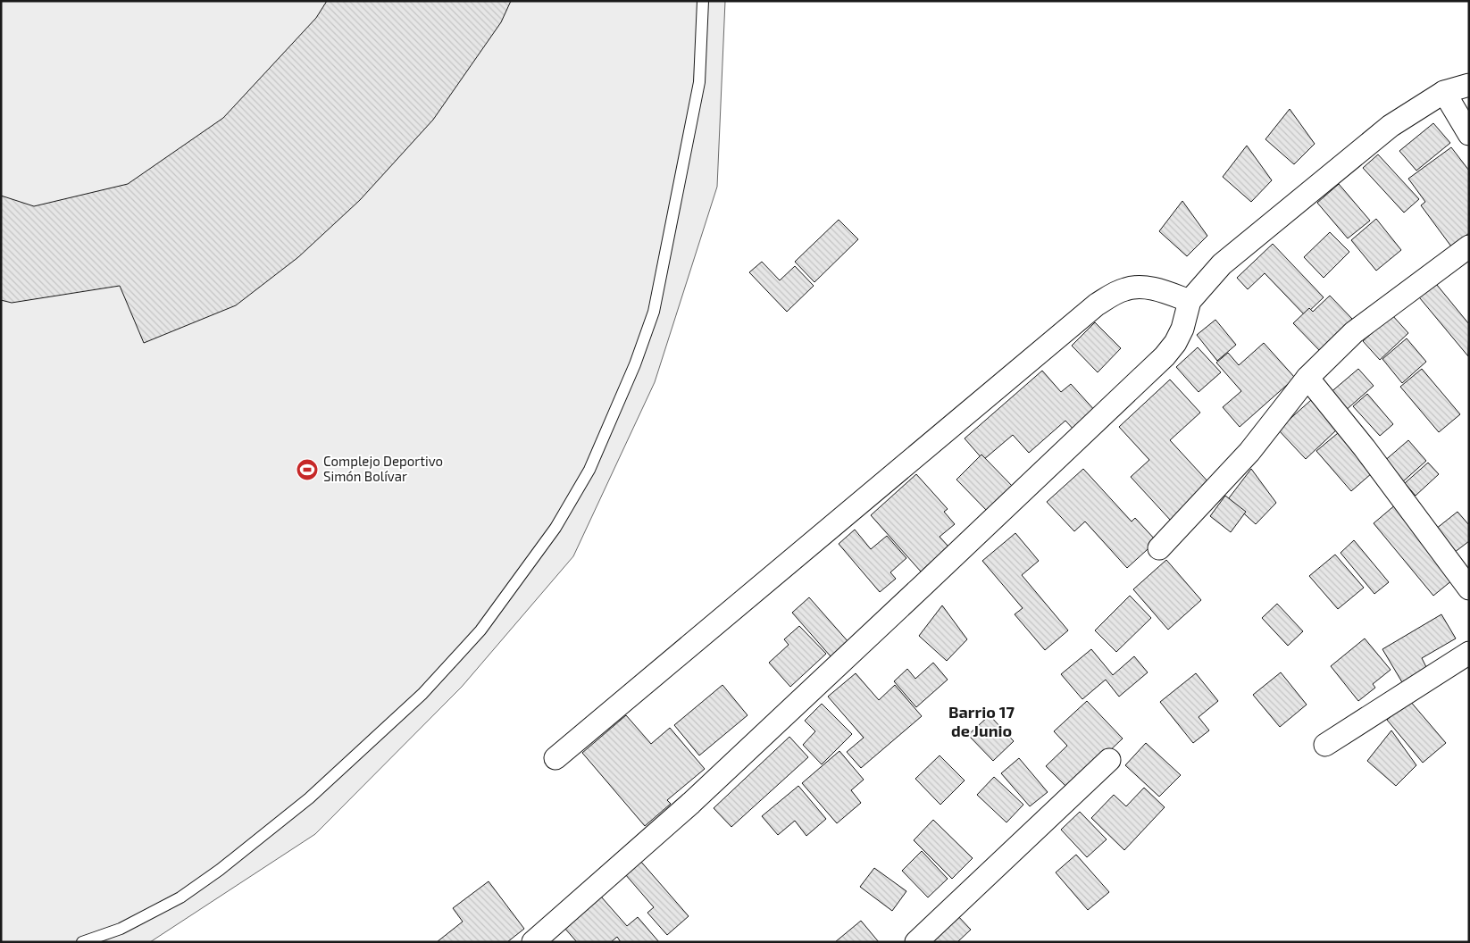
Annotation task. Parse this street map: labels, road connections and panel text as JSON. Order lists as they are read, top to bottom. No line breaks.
{"districts":["Barrio 17 de Junio"],"places":{"sports":["Complejo Deportivo Simón Bolívar"]}}
